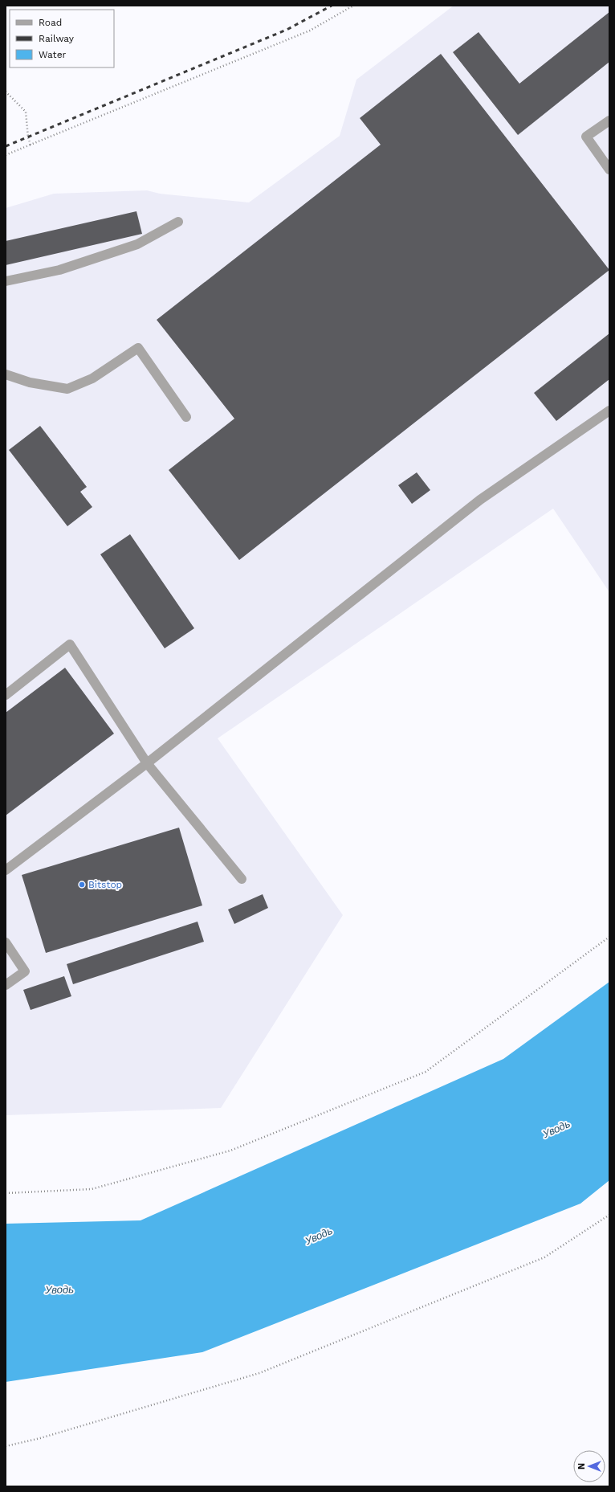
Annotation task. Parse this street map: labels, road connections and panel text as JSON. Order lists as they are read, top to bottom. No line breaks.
{"water":["Уводь"],"places":["Bitstop"],"legend":["Road","Railway","Water"],"north":"left"}
